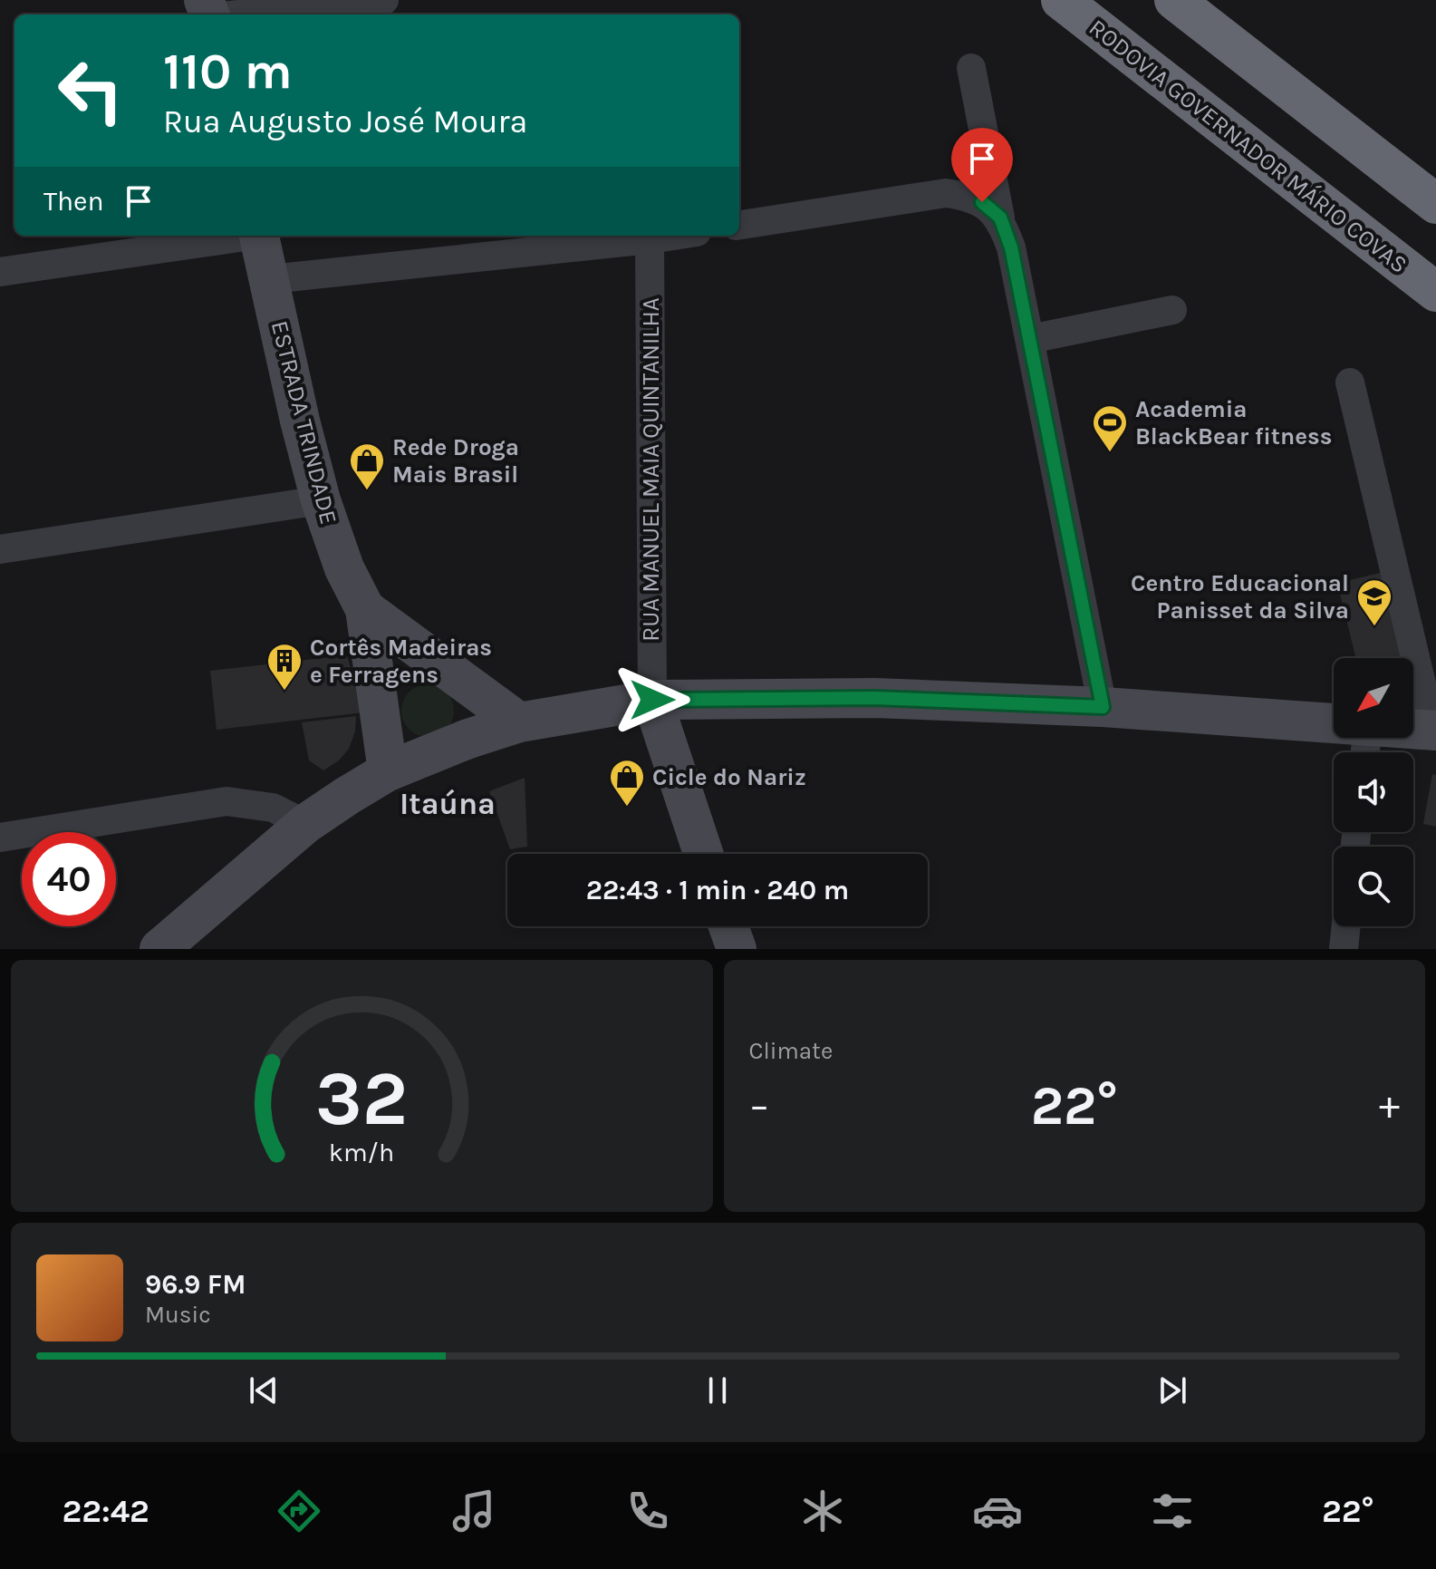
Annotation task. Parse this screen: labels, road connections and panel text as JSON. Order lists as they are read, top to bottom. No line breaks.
{"streets":{"highway":["RODOVIA GOVERNADOR MÁRIO COVAS"],"street":["ESTRADA TRINDADE","RUA MANUEL MAIA QUINTANILHA"]},"districts":["Itaúna"],"places":{"sports":["Academia BlackBear fitness"],"shop":["Rede Droga Mais Brasil","Cicle do Nariz"],"school or university":["Centro Educacional Panisset da Silva"],"building":["Cortês Madeiras e Ferragens"]},"north":"bottom left","page":{"turn":["110 m","Rua Augusto José Moura"],"then":"Then","limit":"40","trip":"22:43 · 1 min · 240 m","tile":"Climate","heat":["−","22°","+"],"song":["96.9 FM","Music"],"tabs":["22:42","22°"],"gauge":["32","km/h"]}}
